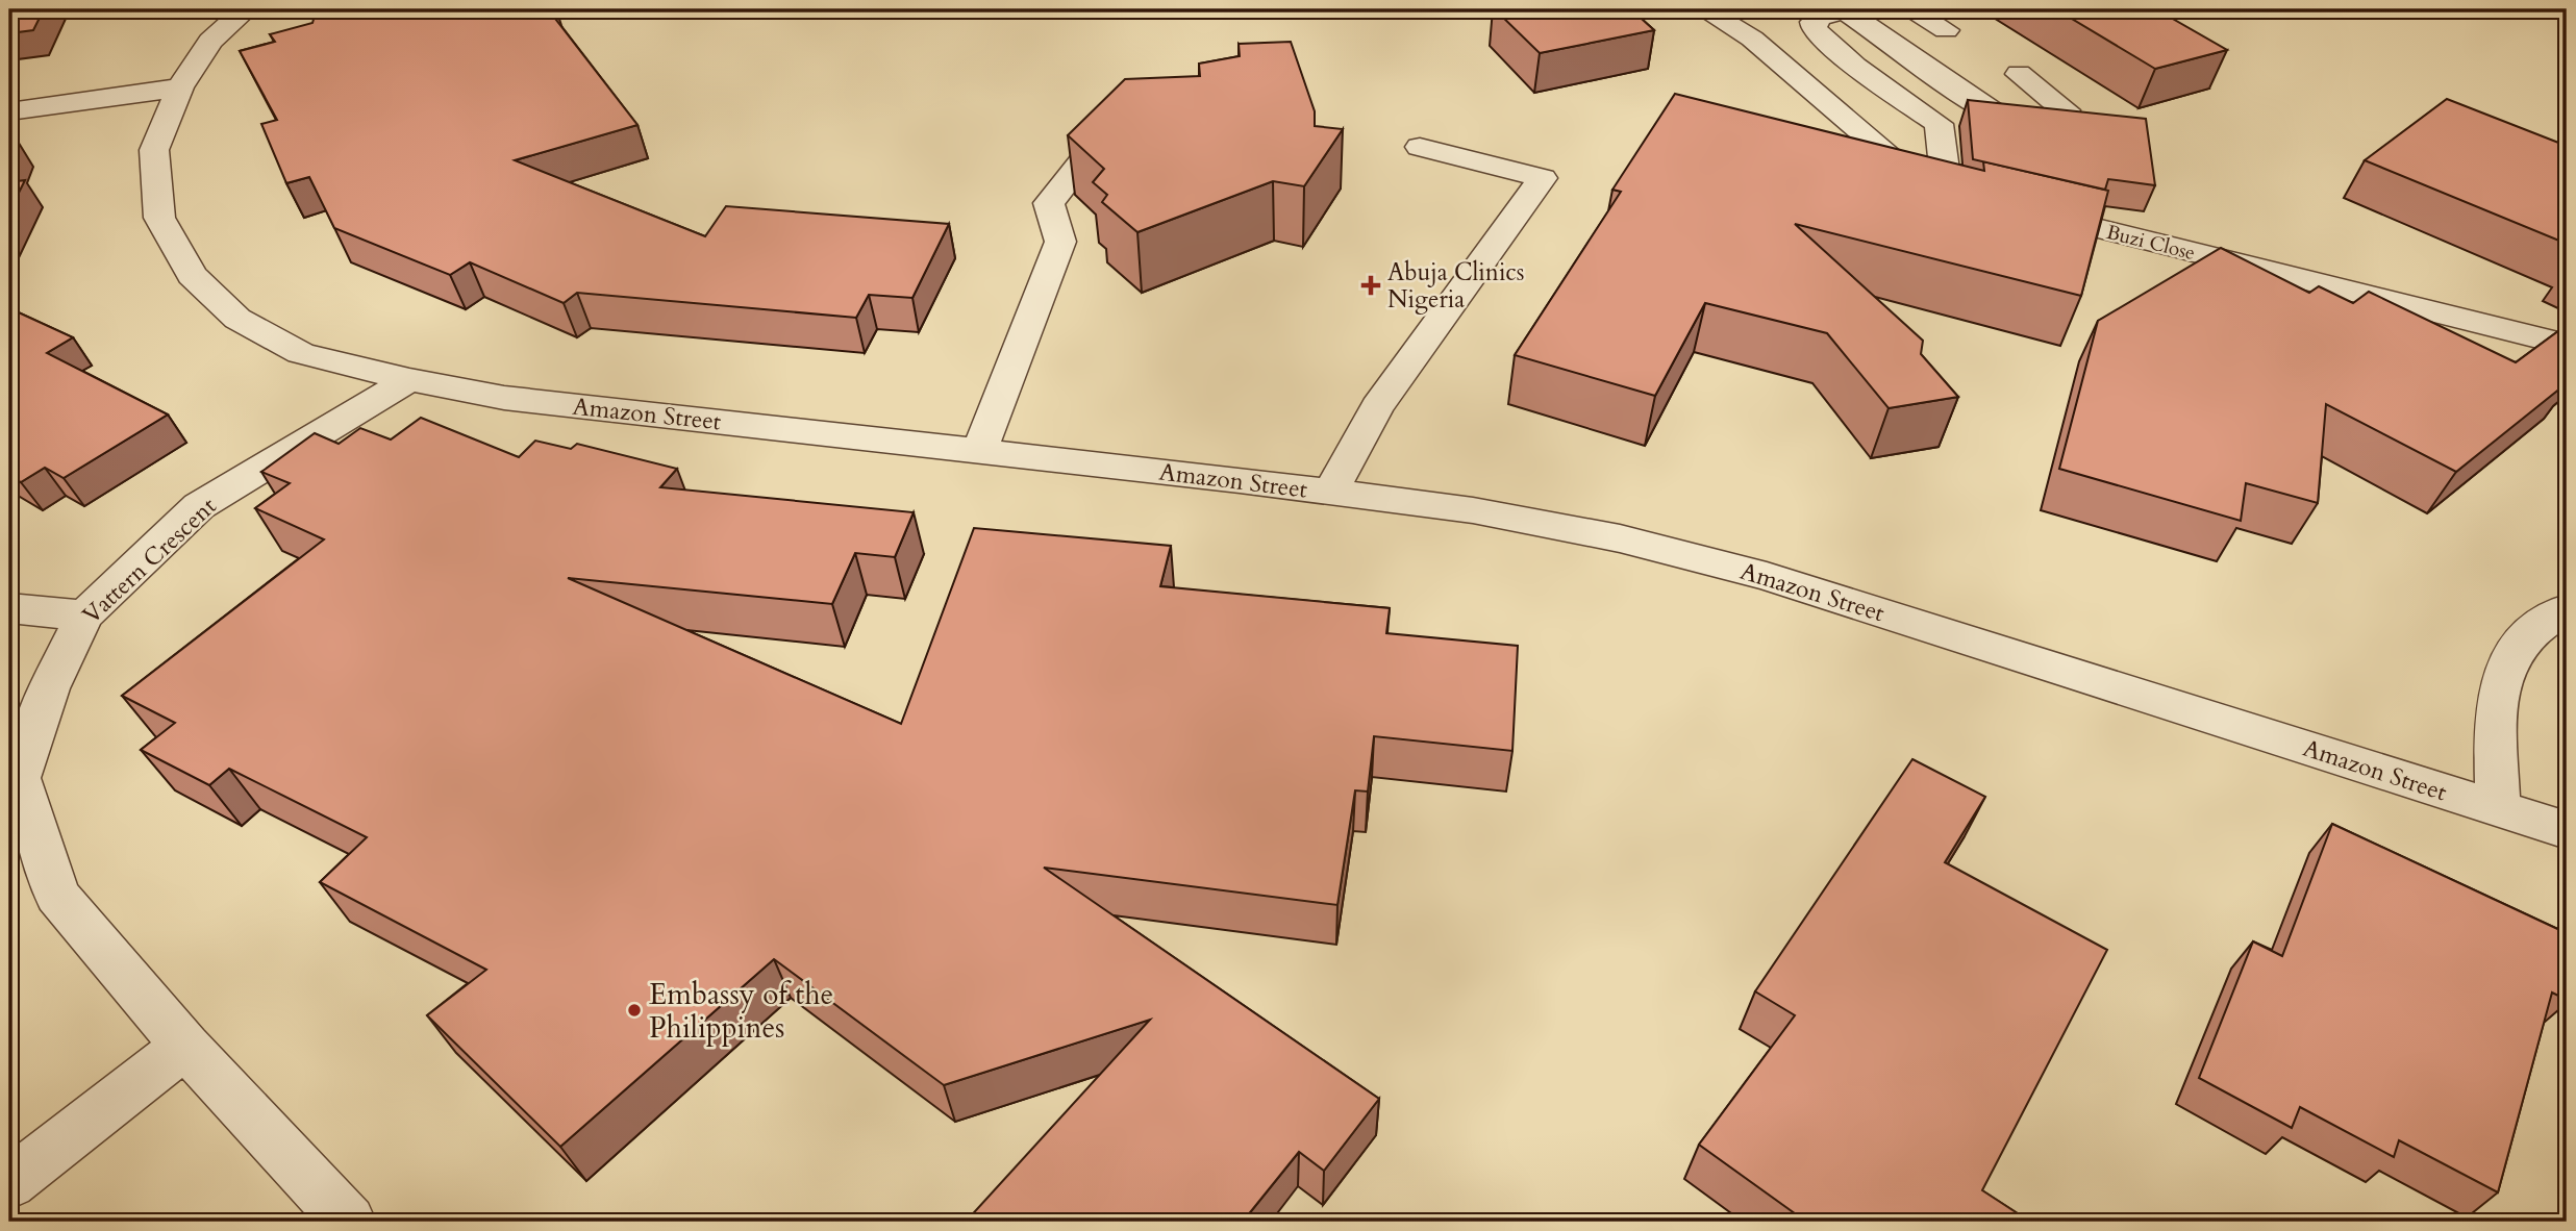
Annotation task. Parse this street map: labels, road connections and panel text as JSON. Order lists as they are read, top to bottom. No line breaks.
{"streets":{"street":["Buzi Close","Amazon Street","Vattern Crescent"]},"crossings":[["Amazon Street","Vattern Crescent"]],"places":{"health":["Abuja Clinics Nigeria"],"other":["Embassy of the Philippines"]}}
